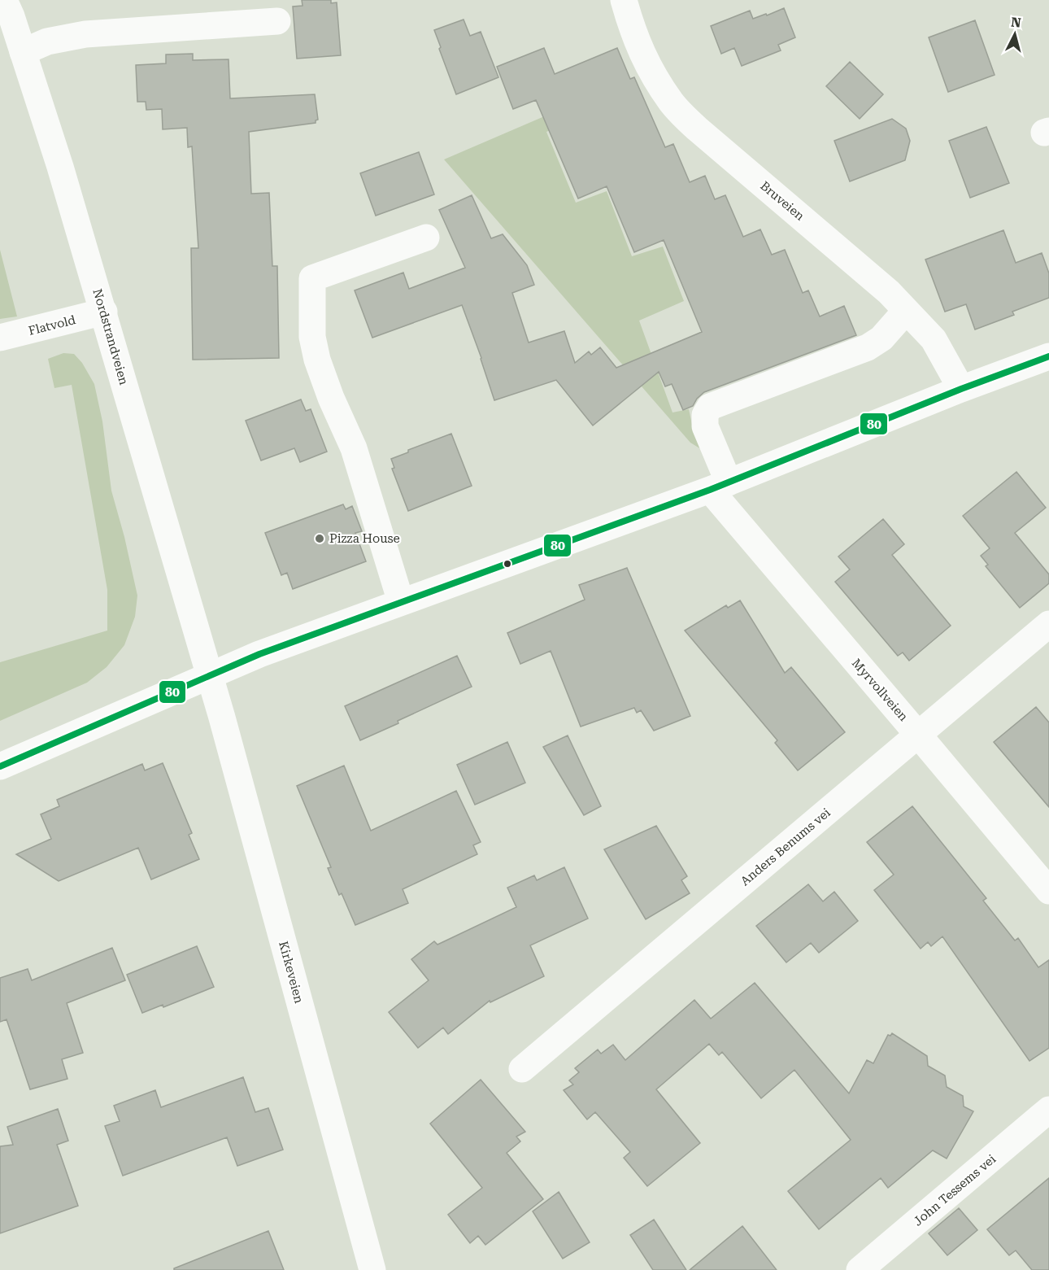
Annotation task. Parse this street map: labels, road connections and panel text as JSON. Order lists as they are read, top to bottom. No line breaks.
{"streets":{"street":["Bruveien","Flatvold","Nordstrandveien","Myrvollveien","Anders Benums vei","Kirkeveien","John Tessems vei"]},"crossings":[["Bruveien","Myrvollveien"],["Flatvold","Nordstrandveien"],["Nordstrandveien","Kirkeveien"],["Myrvollveien","Anders Benums vei"]],"places":["Pizza House"],"lines":["transit line 80"],"north":"top"}
